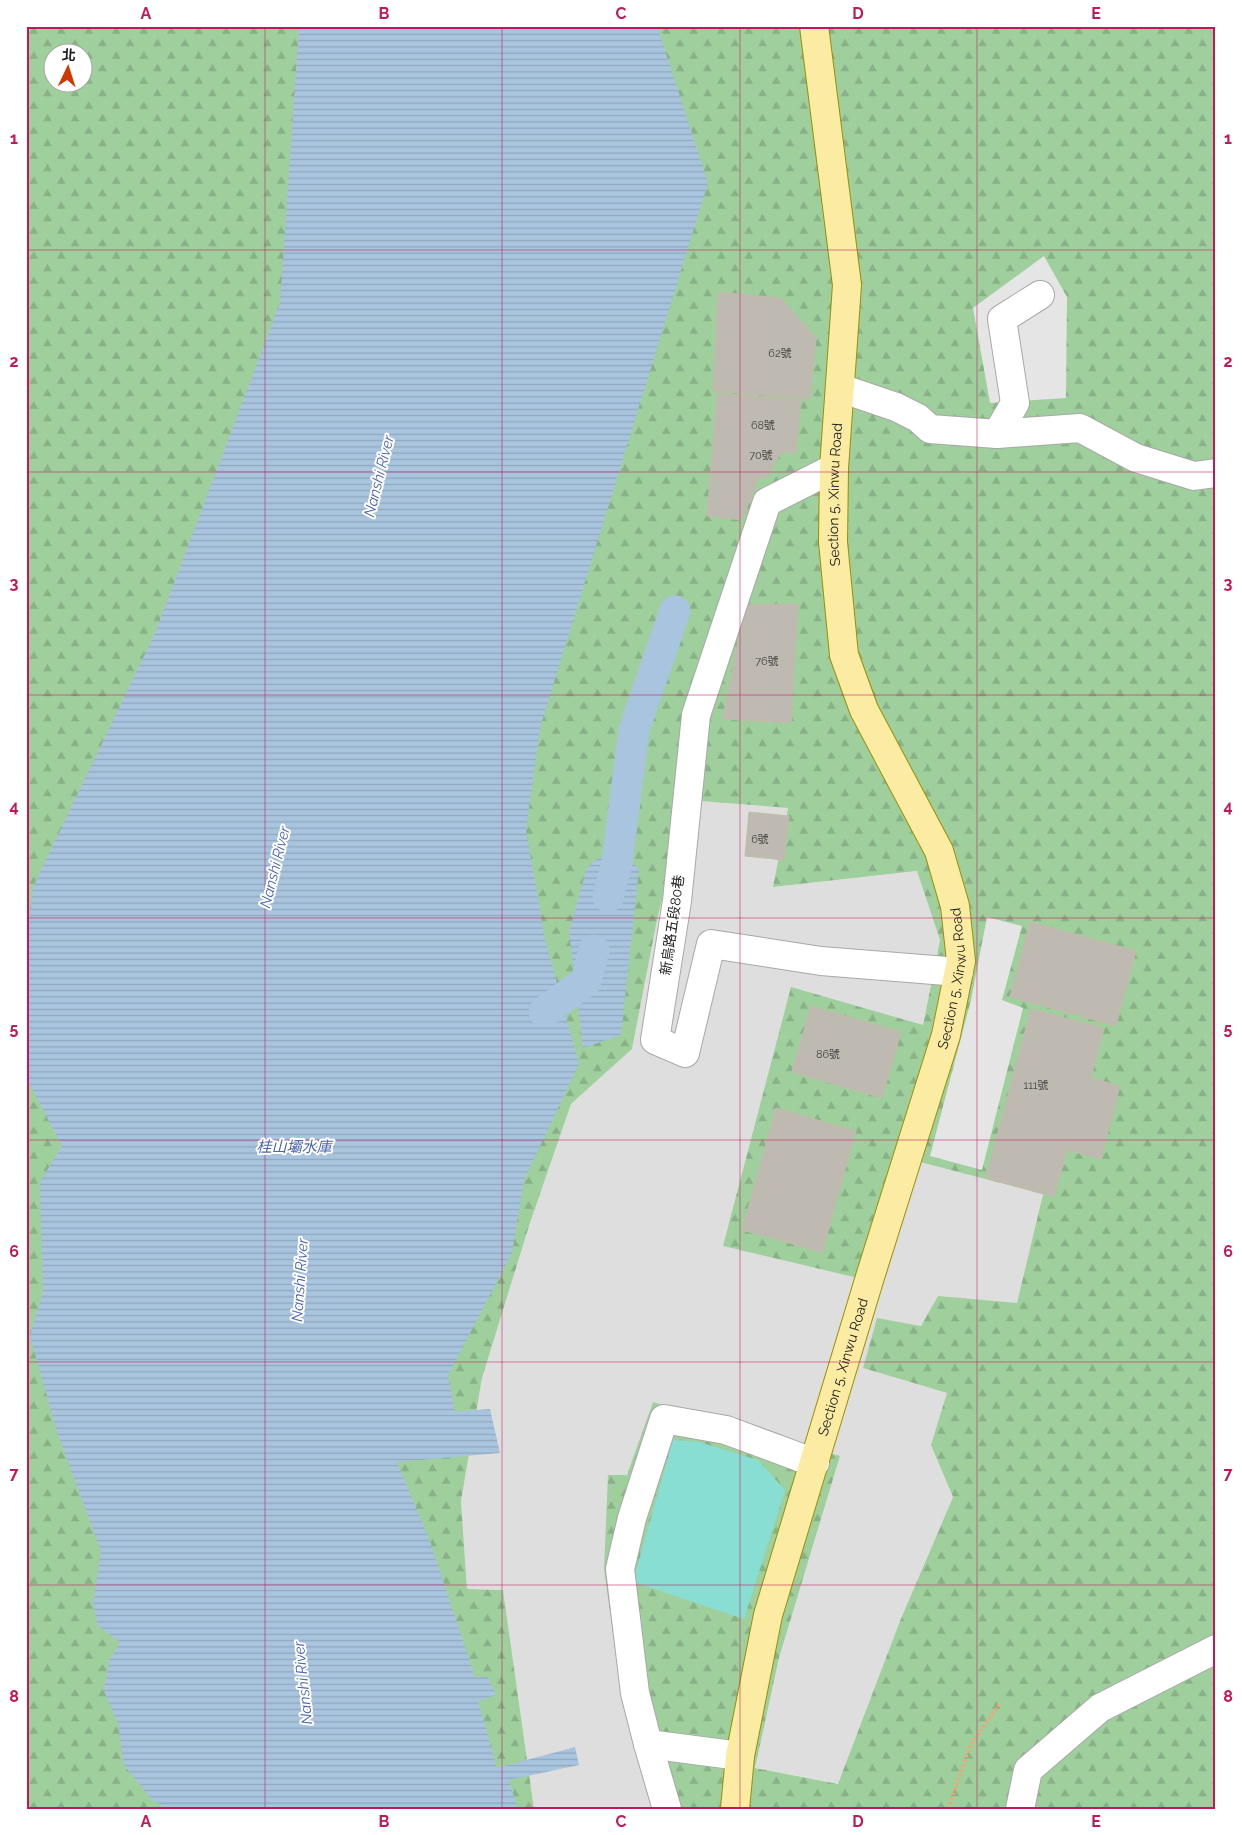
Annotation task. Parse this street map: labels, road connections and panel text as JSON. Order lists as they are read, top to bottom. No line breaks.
{"streets":{"main road":["Section 5, Xinwu Road"],"street":["新烏路五段80巷"]},"crossings":[["Section 5, Xinwu Road","新烏路五段80巷"]],"water":["Nanshi River","桂山壩水庫"],"house_numbers":["62號","68號","70號","76號","6號","86號","111號"],"north":"top","grid":{"columns":["A","B","C","D","E"],"rows":["1","2","3","4","5","6","7","8"]}}
